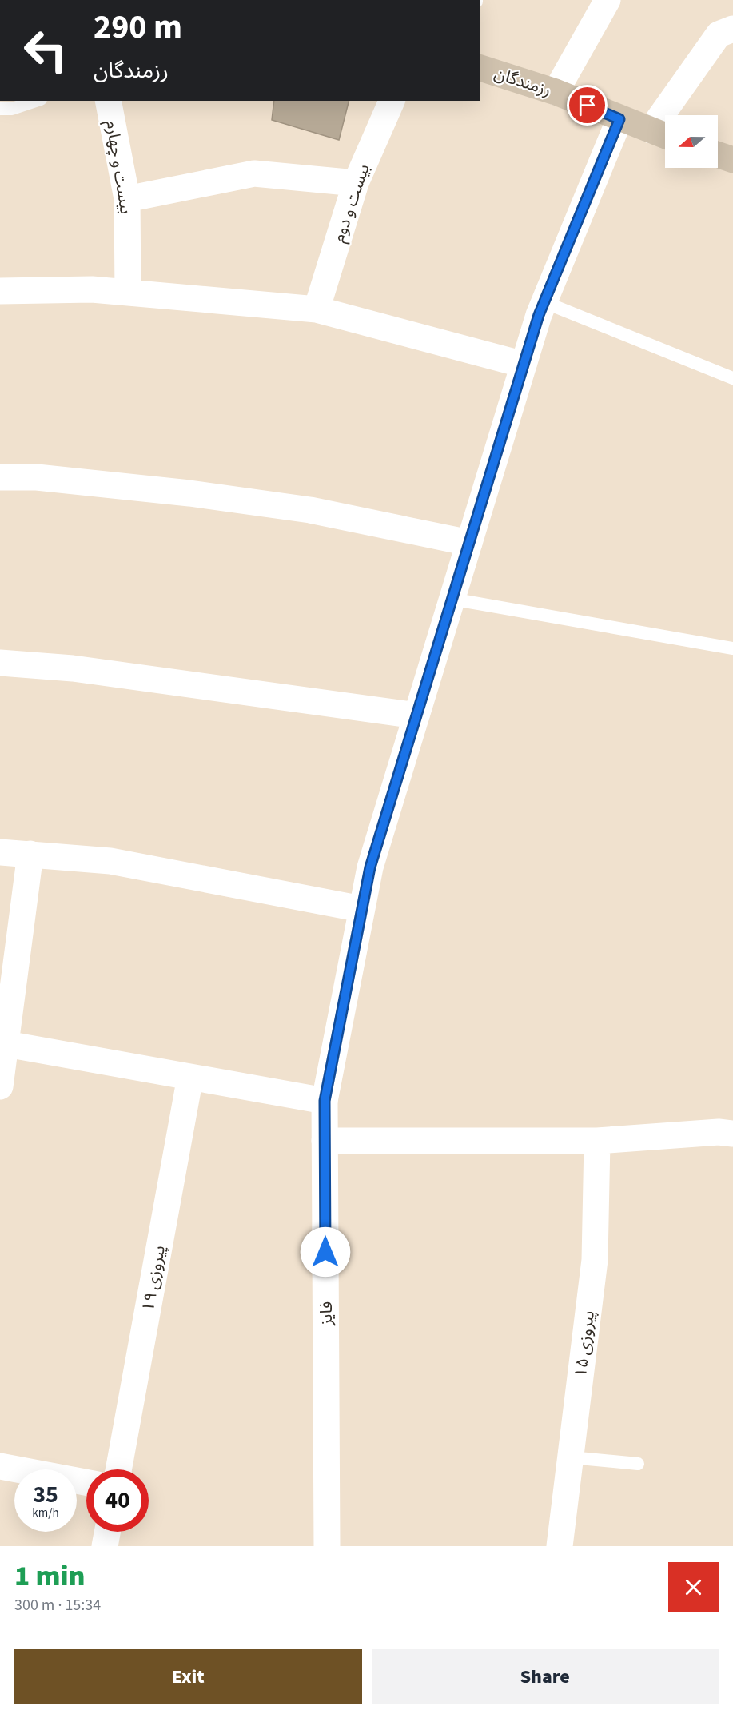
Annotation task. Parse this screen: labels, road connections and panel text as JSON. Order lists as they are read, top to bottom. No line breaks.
{"streets":{"main road":["رزمندگان"],"street":["بیست و چهارم","بیست و دوم","پیروزی ۱۹","فایز","پیروزی ۱۵"]},"crossings":[["رزمندگان","فایز"]],"north":"left","page":{"turn":["290 m","رزمندگان"],"speed":"35 km/h","limit":"40","heading":["1 min","300 m · 15:34"],"buttons":["Exit","Share"]}}
